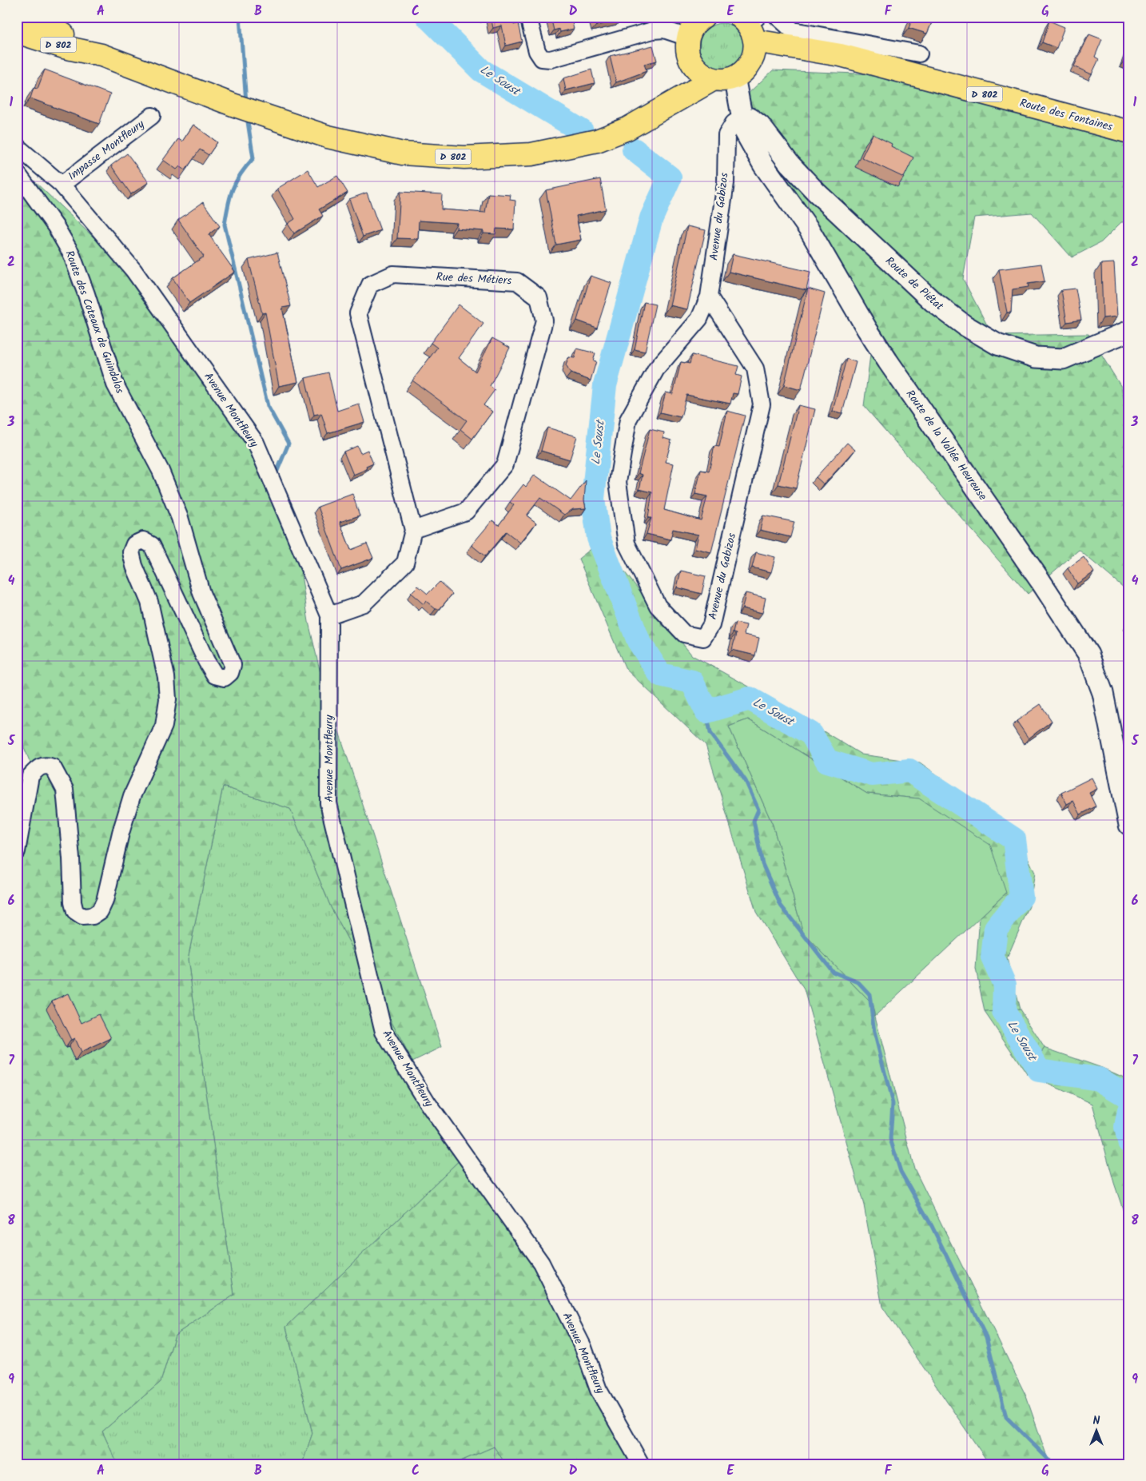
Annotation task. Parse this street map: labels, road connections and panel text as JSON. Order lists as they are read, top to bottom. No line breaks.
{"streets":{"main road":["D 802","Route des Fontaines"],"street":["Impasse Montfleury","Avenue du Gabizos","Rue des Métiers","Route de Piétat","Route des Coteaux de Guindalos","Avenue Montfleury","Route de la Vallée Heureuse"]},"crossings":[["D 802","Route de la Vallée Heureuse"],["Impasse Montfleury","Avenue Montfleury"],["Avenue du Gabizos","Route de Piétat"],["Avenue du Gabizos","Route de la Vallée Heureuse"],["Rue des Métiers","Avenue Montfleury"],["Route de Piétat","Route de la Vallée Heureuse"]],"water":["Le Soust"],"north":"top","grid":{"columns":["A","B","C","D","E","F","G"],"rows":["1","2","3","4","5","6","7","8","9"]}}
